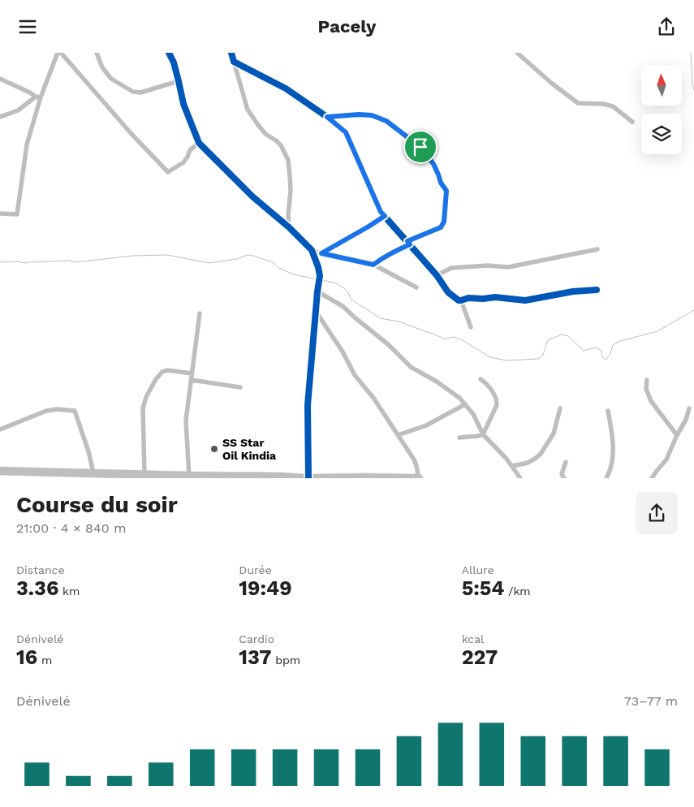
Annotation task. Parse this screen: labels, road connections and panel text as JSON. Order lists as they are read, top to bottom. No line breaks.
{"places":["SS Star Oil Kindia"],"north":"top","page":{"header":"Pacely","heading":["Course du soir","21:00 · 4 × 840 m"],"stats":[["Distance","3.36 km"],["Durée","19:49"],["Allure","5:54 /km"],["Dénivelé","16 m"],["Cardio","137 bpm"],["kcal","227"]],"chart":["Dénivelé","73–77 m"]}}
